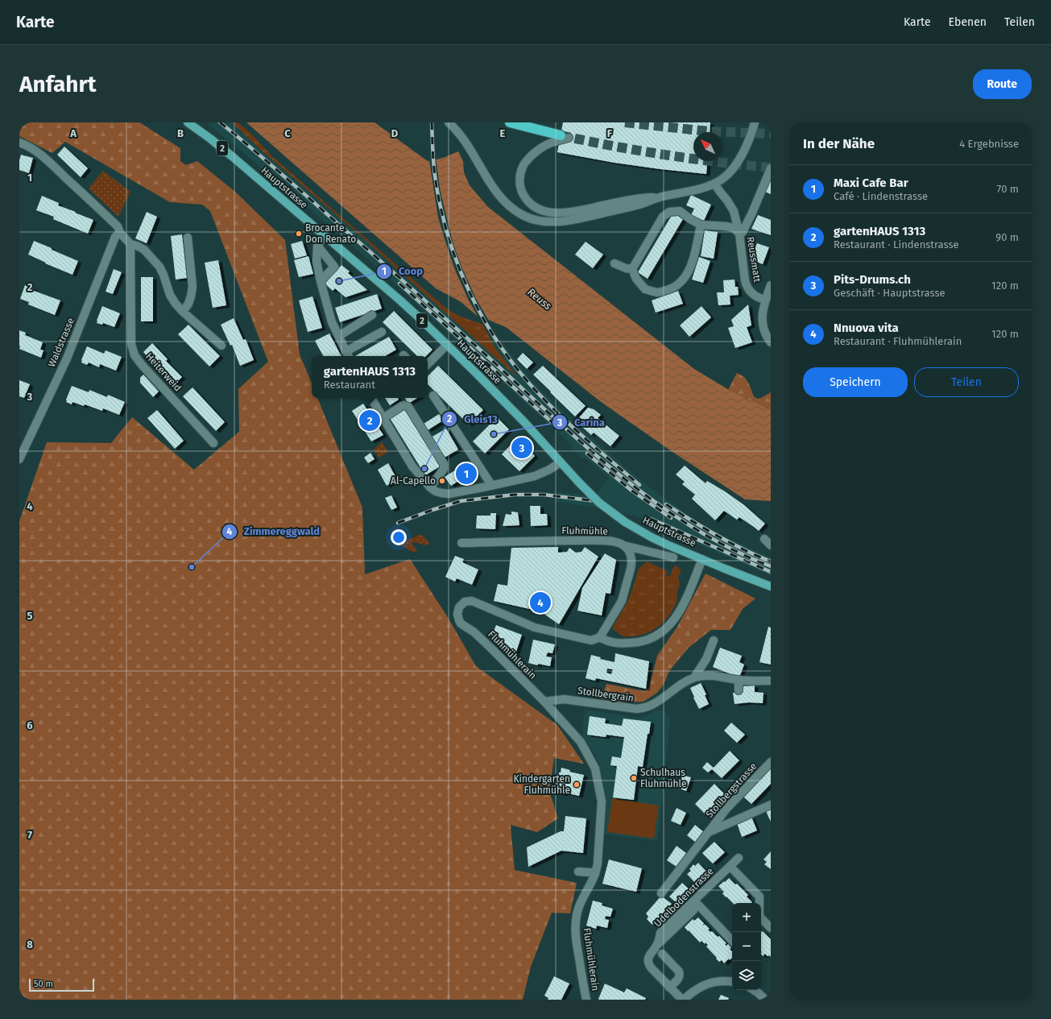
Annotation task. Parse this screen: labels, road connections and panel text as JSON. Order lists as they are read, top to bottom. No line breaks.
{"streets":{"main road":["2","Hauptstrasse"],"street":["Reussmatt","Waldstrasse","Heiterweid","Fluhmühle","Fluhmühlerain","Stollbergrain","Stollbergstrasse","Udelbodenstrasse"]},"crossings":[["Fluhmühlerain","Stollbergrain"]],"water":["Reuss"],"places":["Brocante Don Renato","Coop","Carina","Gleis13","Al-Capello","Zimmereggwald","Schulhaus Fluhmühle","Kindergarten Fluhmühle"],"scale_bar":"50 m","north":"top left","page":{"header":"Karte","nav":["Karte","Ebenen","Teilen"],"buttons":["Route",["Speichern","Teilen"]],"title":"Anfahrt","heading":["In der Nähe","4 Ergebnisse"],"list":[{"mark":"1","name":"Maxi Cafe Bar","note":"Café · Lindenstrasse","value":"70 m"},{"mark":"2","name":"gartenHAUS 1313","note":"Restaurant · Lindenstrasse","value":"90 m"},{"mark":"3","name":"Pits-Drums.ch","note":"Geschäft · Hauptstrasse","value":"120 m"},{"mark":"4","name":"Nnuova vita","note":"Restaurant · Fluhmühlerain","value":"120 m"}],"popup":["gartenHAUS 1313","Restaurant"],"pins":["2","3","1","4"],"map_buttons":["+","−"],"scale":"50 m"},"grid":{"columns":["A","B","C","D","E","F"],"rows":["1","2","3","4","5","6","7","8"]}}
